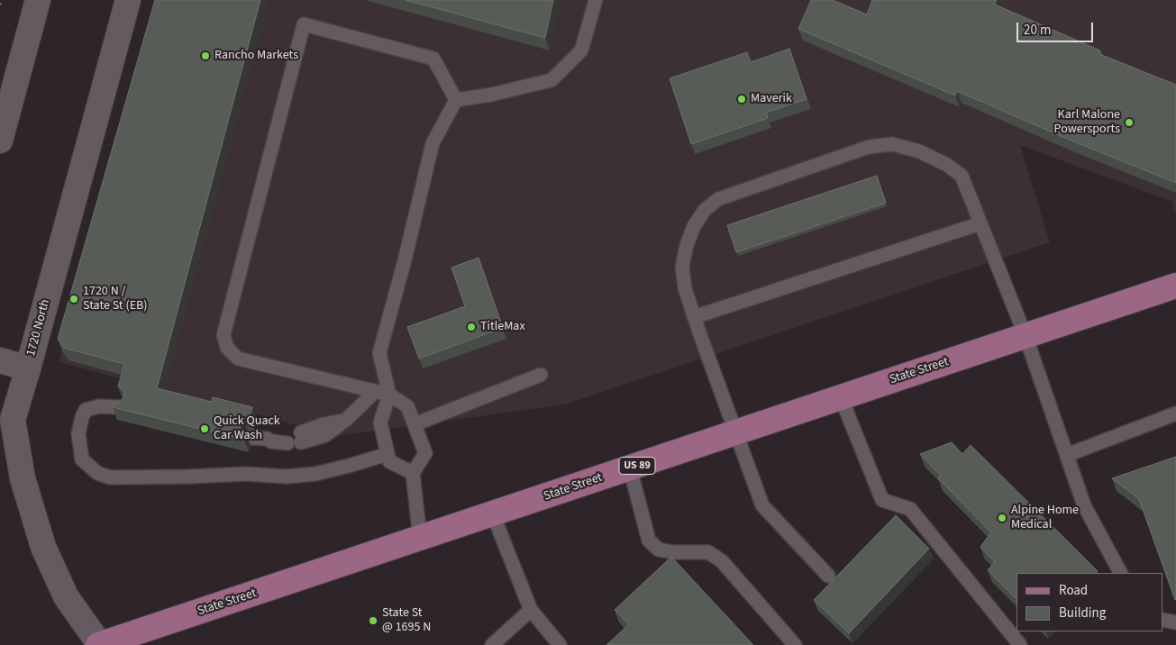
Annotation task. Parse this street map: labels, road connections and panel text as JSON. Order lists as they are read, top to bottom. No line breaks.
{"streets":{"main road":["State Street","US 89"],"street":["1720 North"]},"crossings":[["1720 North","State Street"]],"places":["Rancho Markets","Maverik","Karl Malone Powersports","1720 N / State St (EB)","TitleMax","Quick Quack Car Wash","Alpine Home Medical","State St @ 1695 N"],"legend":["Road","Building"],"scale_bar":"20 m"}
